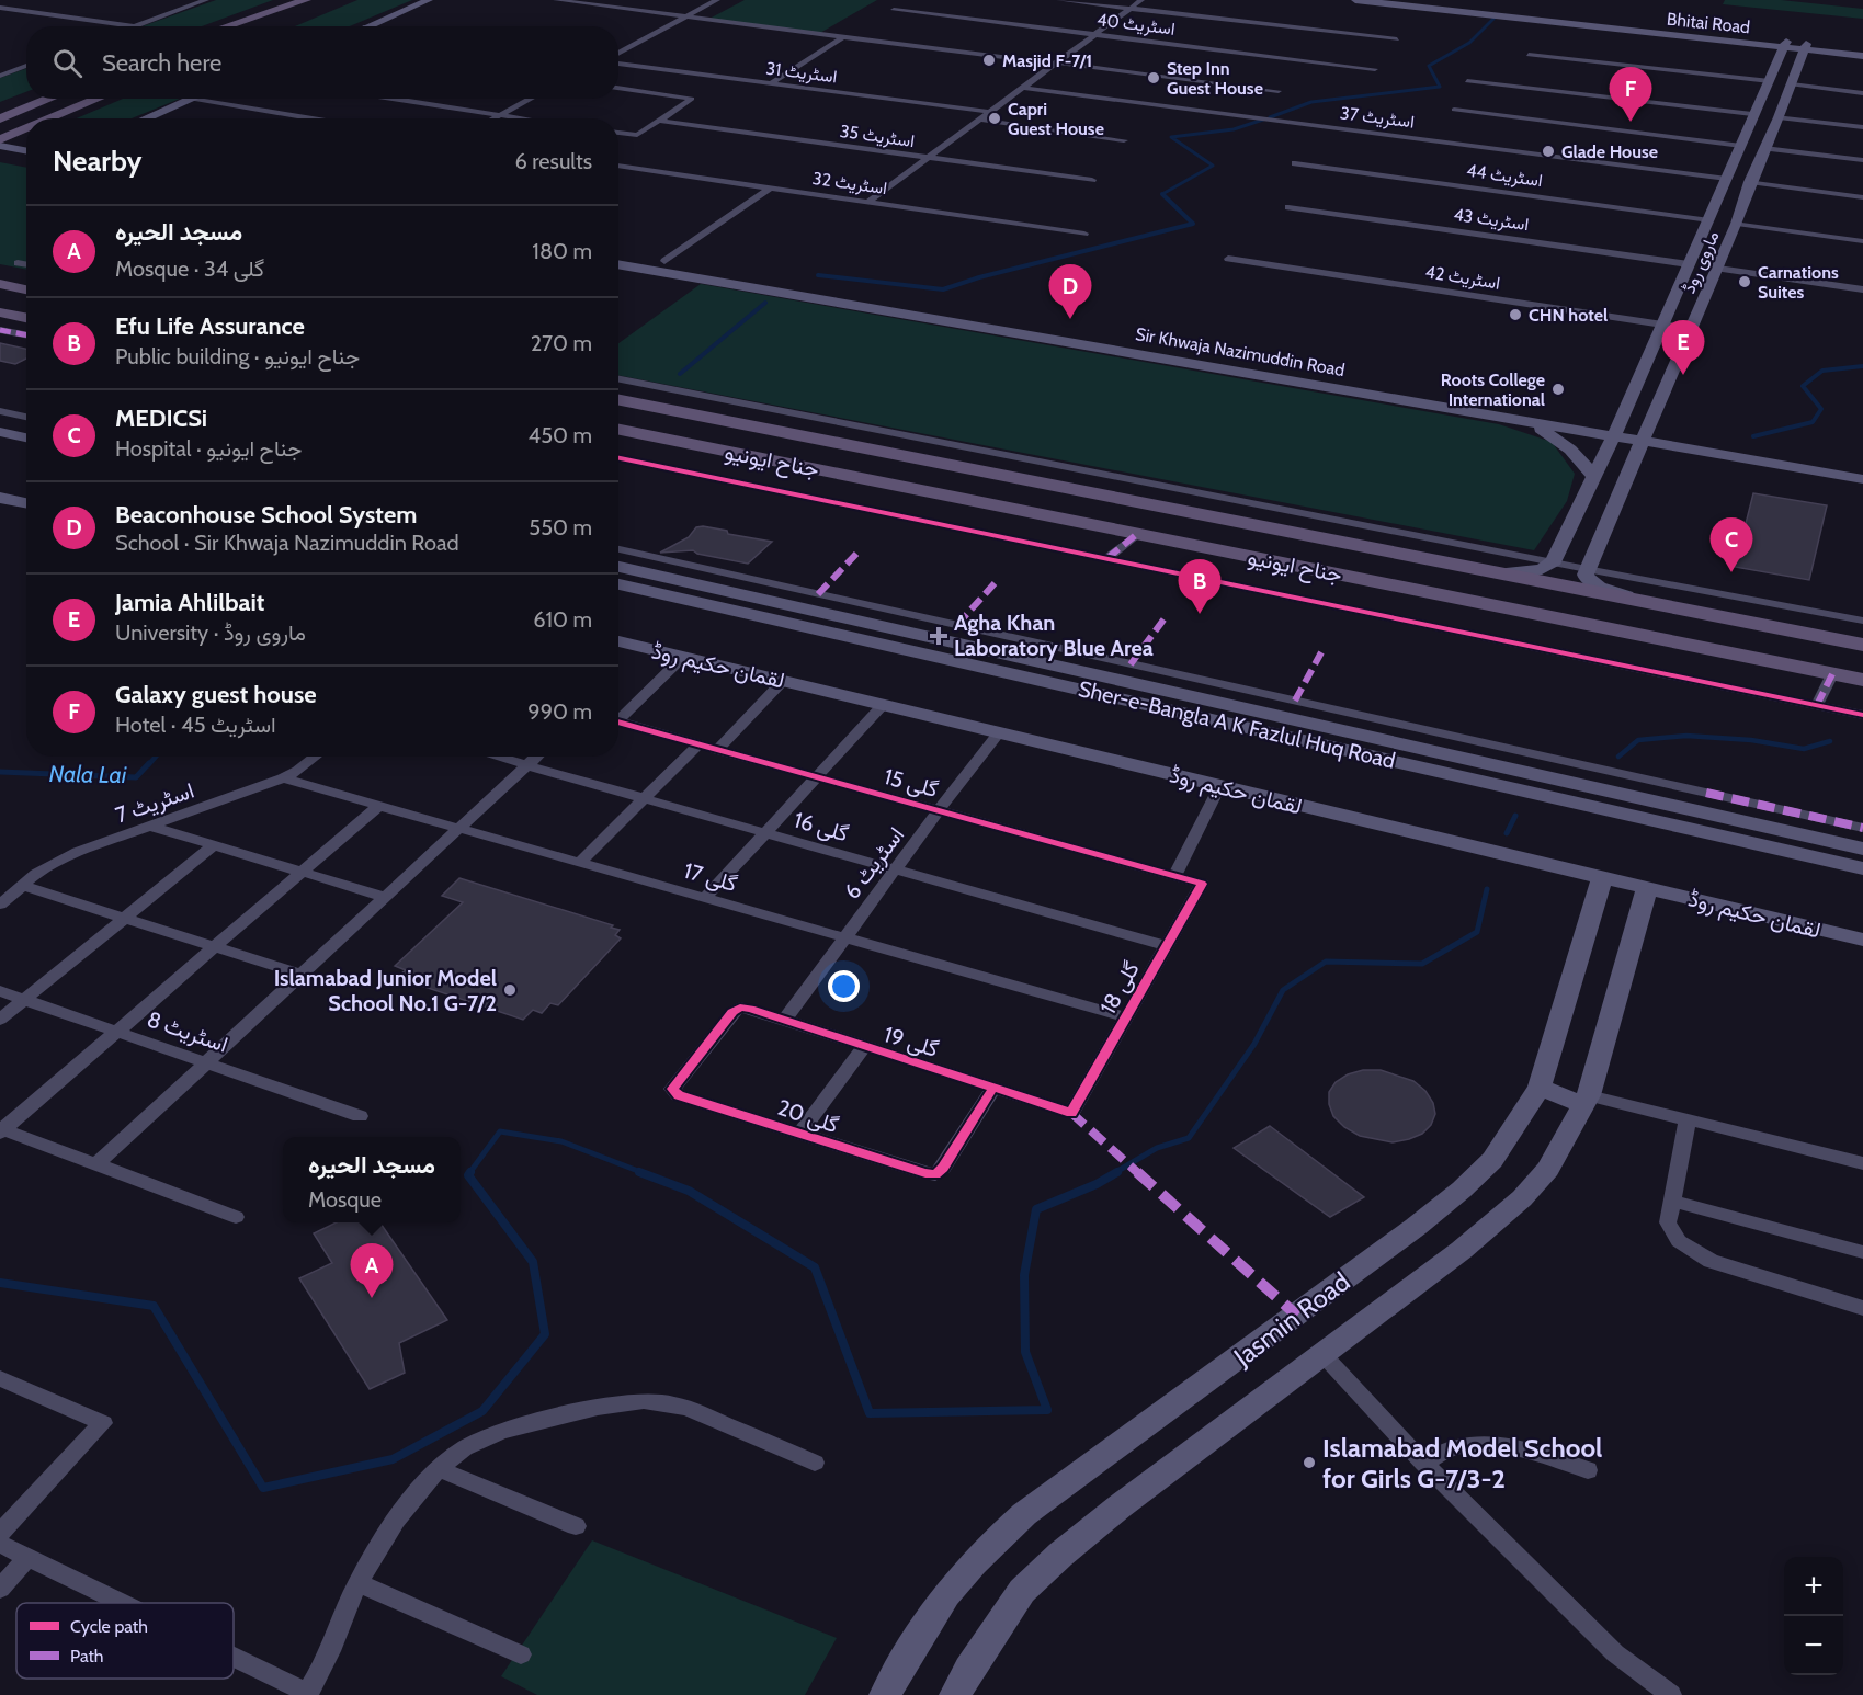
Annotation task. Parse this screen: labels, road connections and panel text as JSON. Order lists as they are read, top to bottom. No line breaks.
{"streets":{"main road":["جناح ایونیو"],"street":["Bhitai Road","اسٹریٹ 40","اسٹریٹ 31","اسٹریٹ 37","اسٹریٹ 35","اسٹریٹ 44","اسٹریٹ 32","اسٹریٹ 43","ماروی روڈ","اسٹریٹ 42","Sir Khwaja Nazimuddin Road","لقمان حکیم روڈ","Sher-e-Bangla A K Fazlul Huq Road","گلی 15","اسٹریٹ 7","گلی 16","اسٹریٹ 6","گلی 17","گلی 18","اسٹریٹ 8","گلی 19","گلی 20","Jasmin Road"]},"crossings":[["Bhitai Road","ماروی روڈ"],["اسٹریٹ 37","ماروی روڈ"],["اسٹریٹ 44","ماروی روڈ"],["اسٹریٹ 43","ماروی روڈ"],["ماروی روڈ","اسٹریٹ 42"],["ماروی روڈ","Sir Khwaja Nazimuddin Road"],["لقمان حکیم روڈ","اسٹریٹ 6"],["لقمان حکیم روڈ","Jasmin Road"],["گلی 15","اسٹریٹ 6"],["گلی 15","گلی 18"],["اسٹریٹ 7","گلی 17"],["گلی 16","اسٹریٹ 6"],["گلی 16","گلی 18"],["اسٹریٹ 6","گلی 17"],["اسٹریٹ 6","گلی 19"],["گلی 17","گلی 18"],["گلی 18","گلی 19"],["گلی 19","گلی 20"]],"water":["Nala Lai"],"places":{"other":["Masjid F-7/1","Step Inn Guest House","Capri Guest House","Glade House","Carnations Suites","CHN hotel","Roots College International","Islamabad Junior Model School No.1 G-7/2","Islamabad Model School for Girls G-7/3-2"],"health":["Agha Khan Laboratory Blue Area"]},"legend":["Cycle path","Path"],"page":{"search":"Search here","pins":["F","D","E","C","B","A"],"heading":["Nearby","6 results"],"list":[{"mark":"A","name":"مسجد الحیرہ","note":"Mosque · گلی 34","value":"180 m"},{"mark":"B","name":"Efu Life Assurance","note":"Public building · جناح ایونیو","value":"270 m"},{"mark":"C","name":"MEDICSi","note":"Hospital · جناح ایونیو","value":"450 m"},{"mark":"D","name":"Beaconhouse School System","note":"School · Sir Khwaja Nazimuddin Road","value":"550 m"},{"mark":"E","name":"Jamia Ahlilbait","note":"University · ماروی روڈ","value":"610 m"},{"mark":"F","name":"Galaxy guest house","note":"Hotel · اسٹریٹ 45","value":"990 m"}],"popup":["مسجد الحیرہ","Mosque"],"map_buttons":["+","−"]}}
